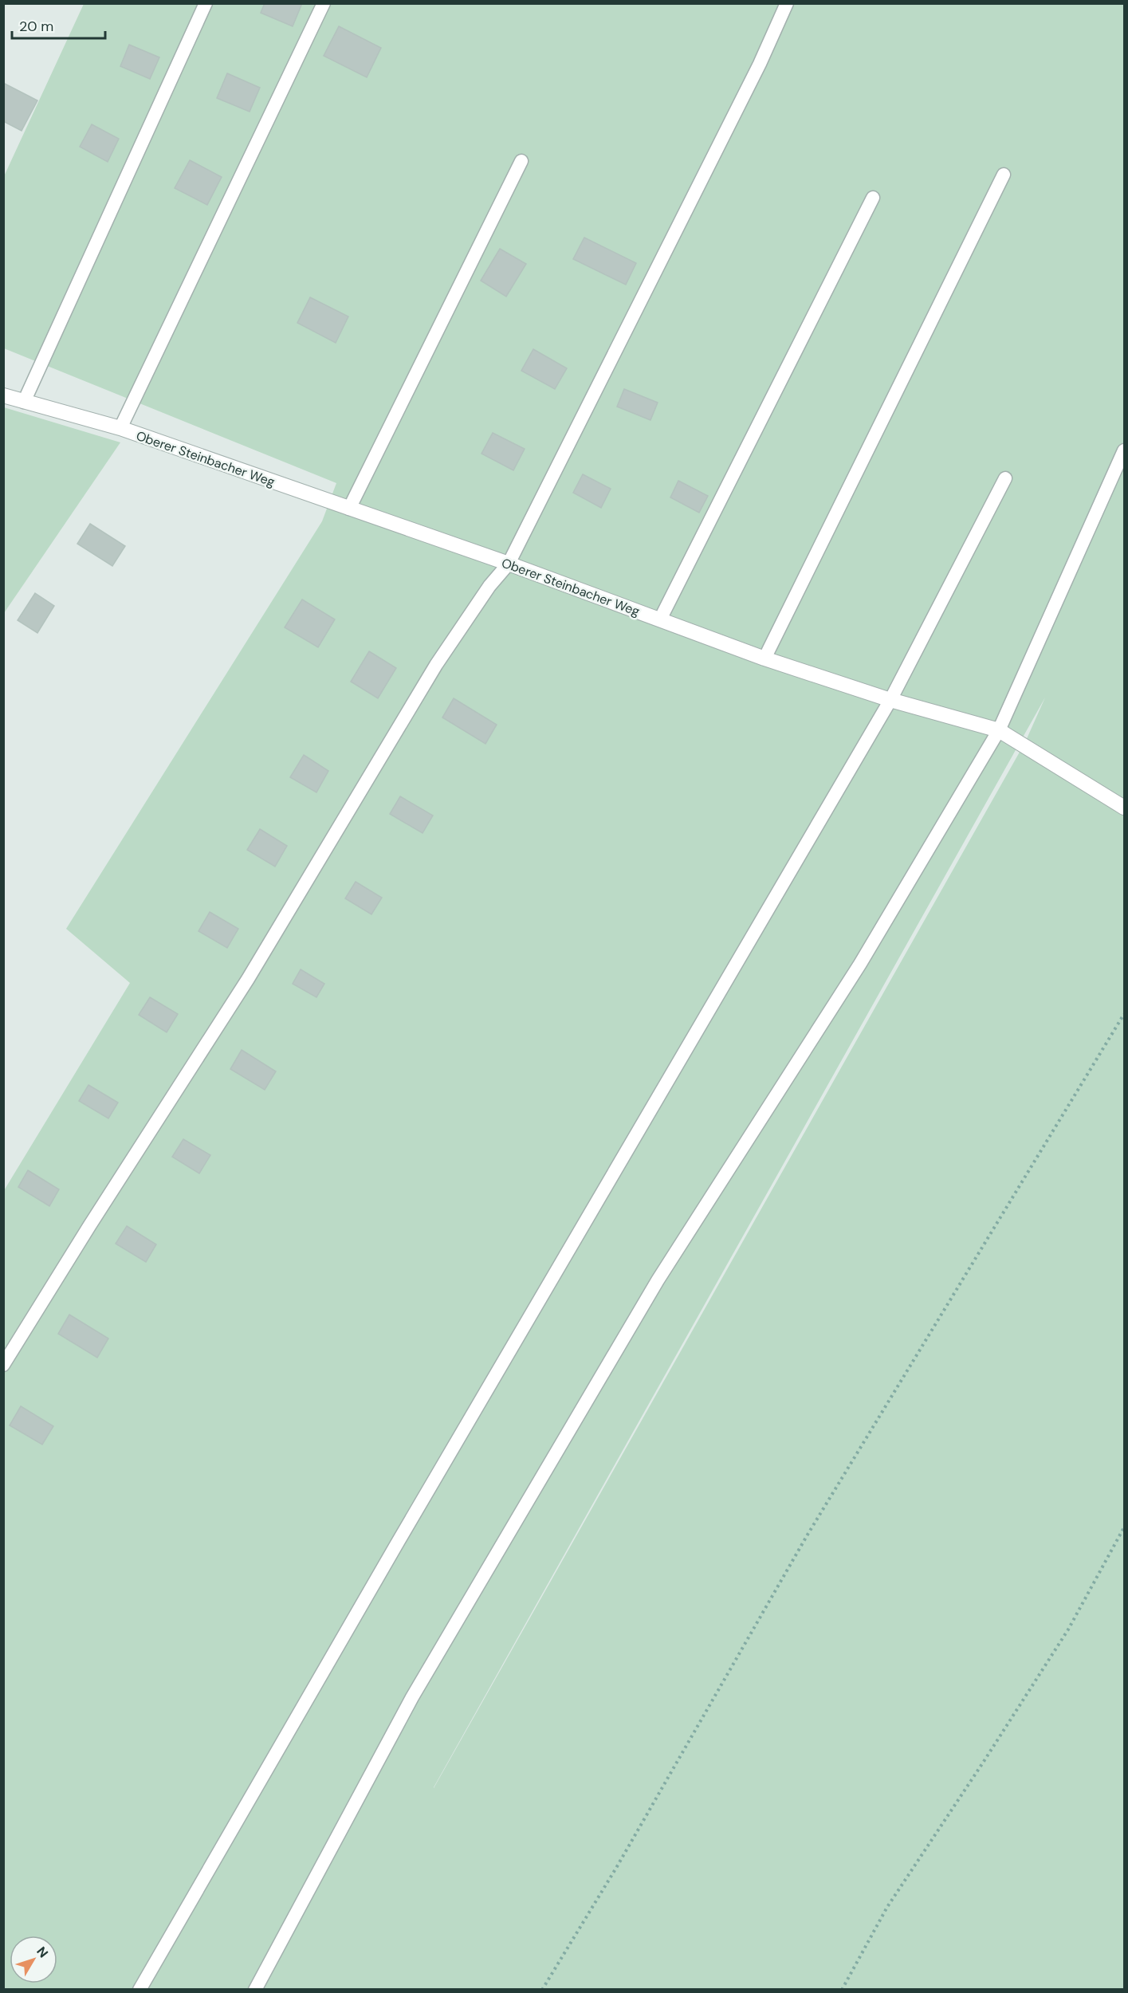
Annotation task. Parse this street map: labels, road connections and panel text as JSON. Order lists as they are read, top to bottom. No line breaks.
{"streets":{"street":["Oberer Steinbacher Weg"]},"scale_bar":"20 m","north":"top right"}
